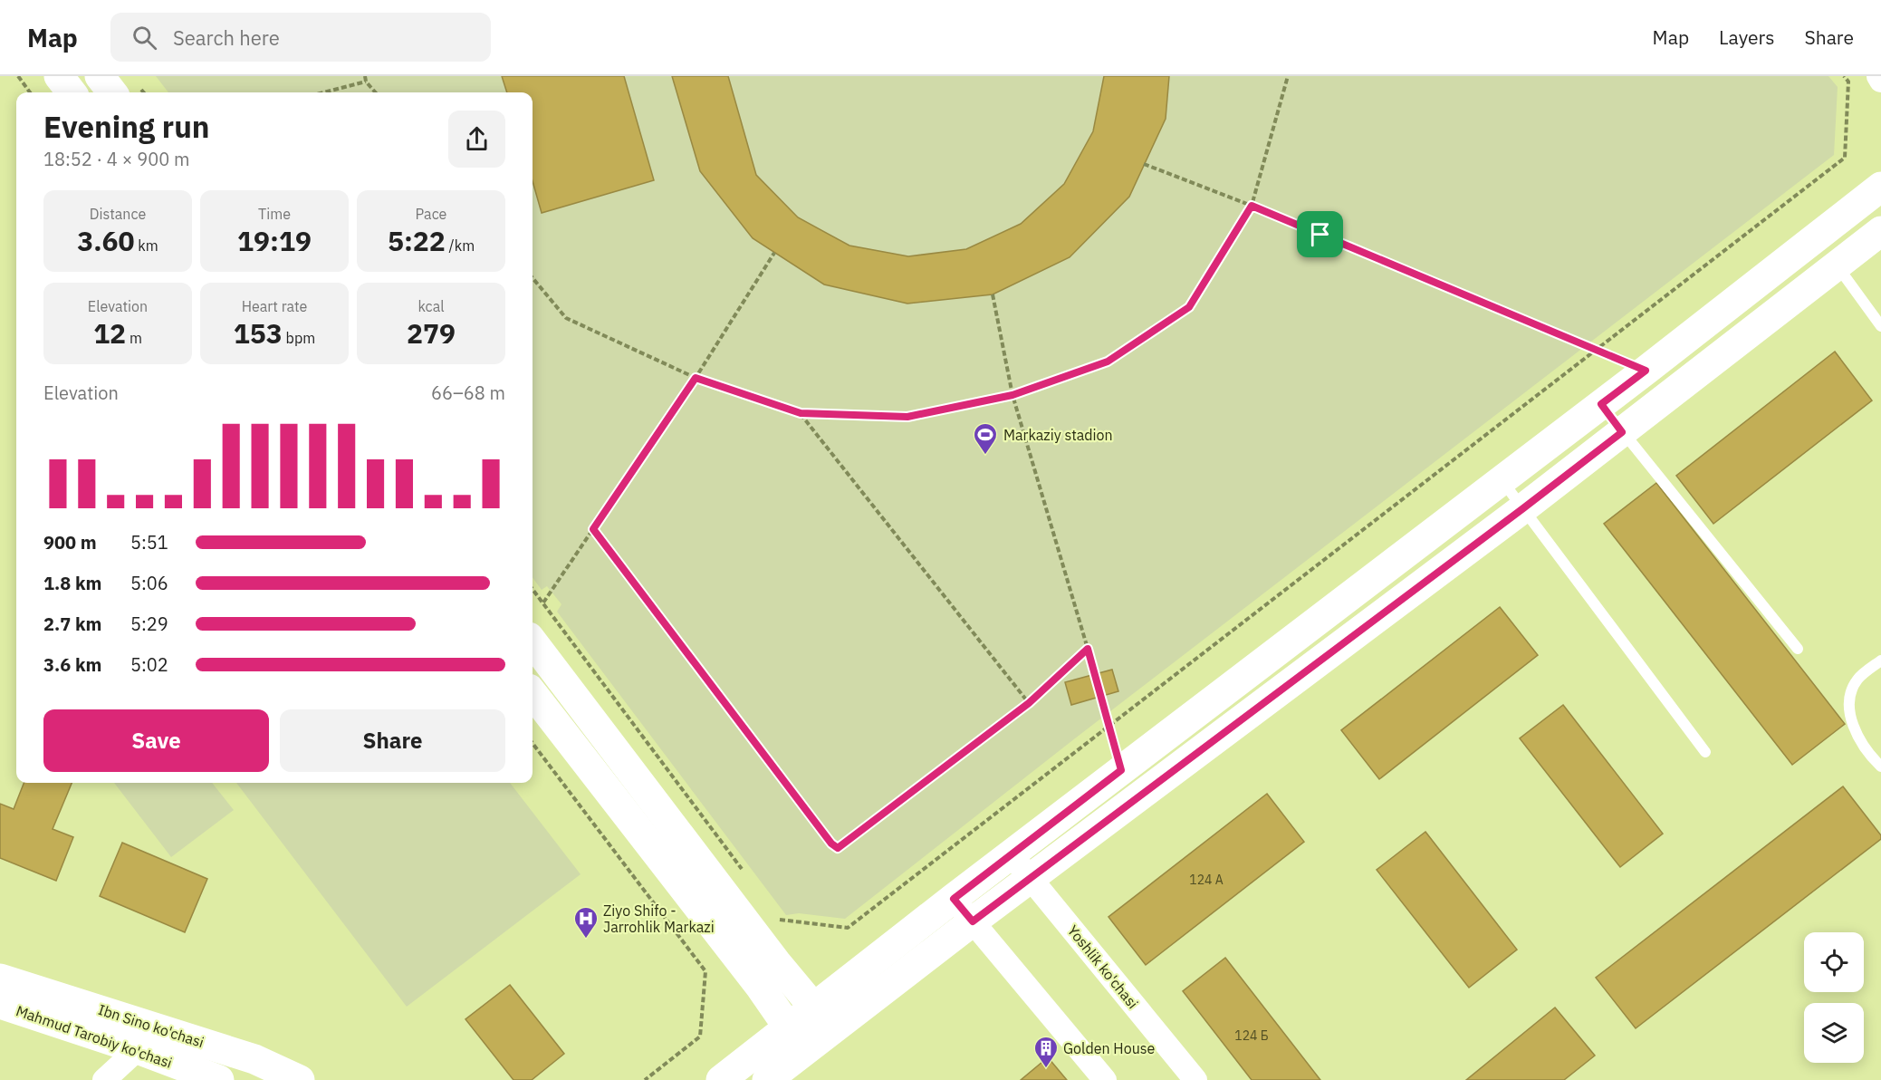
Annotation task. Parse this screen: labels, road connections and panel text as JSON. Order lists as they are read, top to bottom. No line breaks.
{"streets":{"street":["Yoshlik ko'chasi","Ibn Sino ko'chasi","Mahmud Tarobiy ko'chasi"]},"crossings":[["Ibn Sino ko'chasi","Mahmud Tarobiy ko'chasi"]],"places":{"sports":["Markaziy stadion"],"hospital":["Ziyo Shifo - Jarrohlik Markazi"],"building":["Golden House"]},"house_numbers":["124 А","124 Б"],"page":{"header":"Map","search":"Search here","nav":["Map","Layers","Share"],"heading":["Evening run","18:52 · 4 × 900 m"],"stats":[["Distance","3.60 km"],["Time","19:19"],["Pace","5:22 /km"],["Elevation","12 m"],["Heart rate","153 bpm"],["kcal","279"]],"chart":["Elevation","66–68 m"],"list":[{"name":"900 m","note":"5:51"},{"name":"1.8 km","note":"5:06"},{"name":"2.7 km","note":"5:29"},{"name":"3.6 km","note":"5:02"}],"buttons":["Save","Share"]}}
